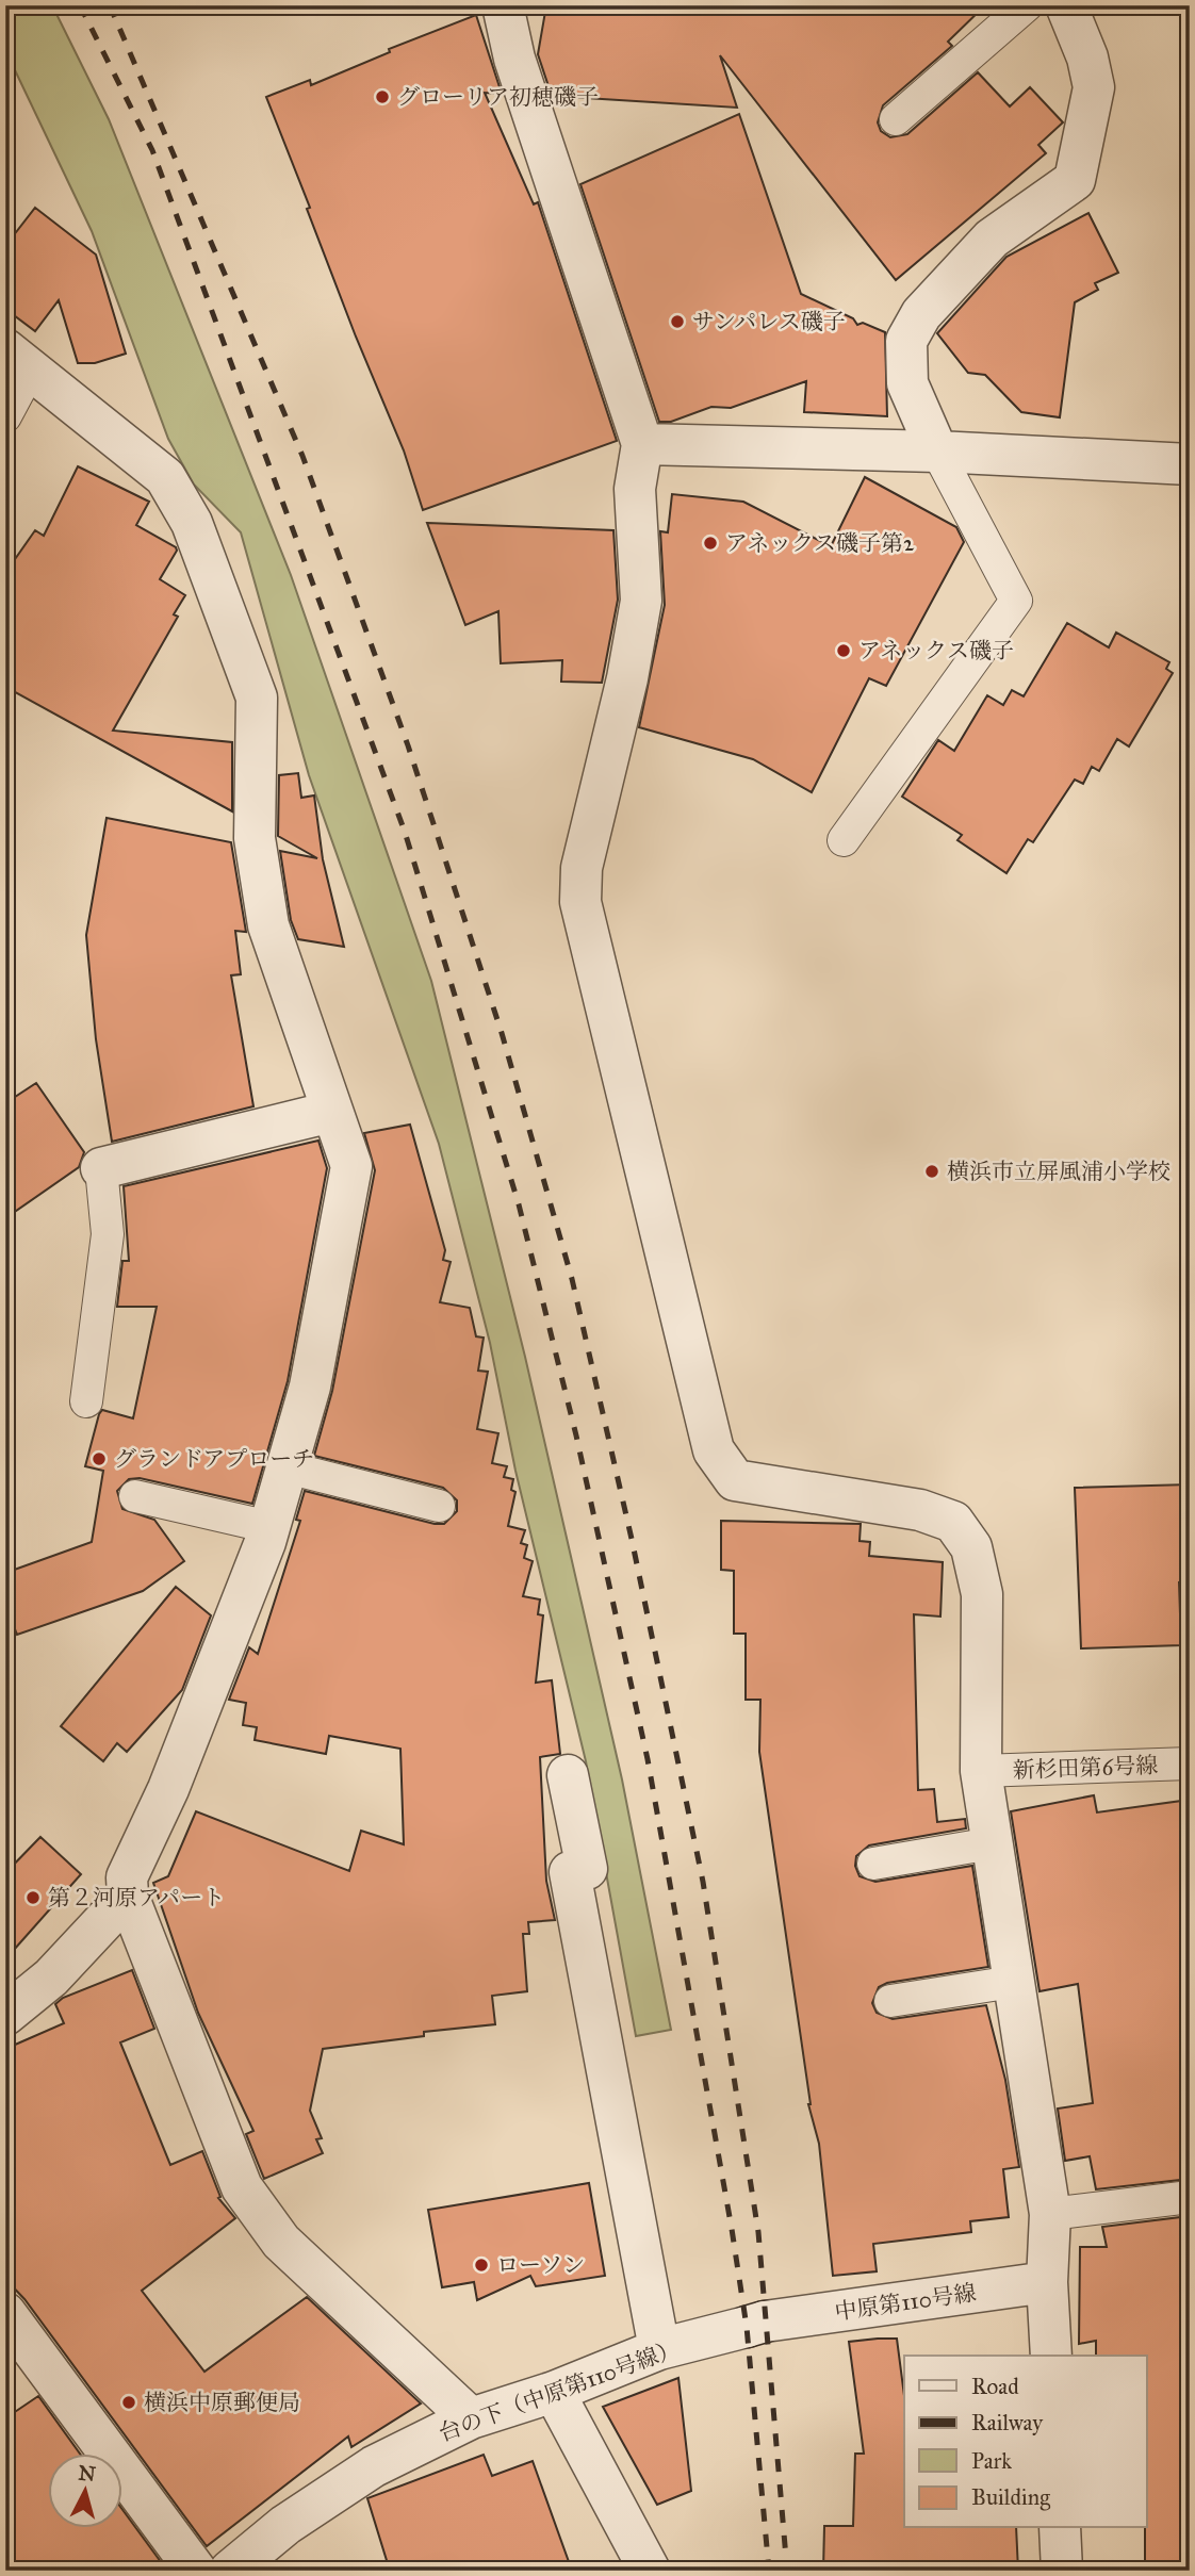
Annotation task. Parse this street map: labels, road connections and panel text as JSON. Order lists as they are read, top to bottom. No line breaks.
{"streets":{"street":["中原第110号線","台の下（中原第110号線）"],"lane":["新杉田第6号線"]},"crossings":[["中原第110号線","台の下（中原第110号線）"]],"places":["グローリア初穂磯子","サンパレス磯子","アネックス磯子第2","アネックス磯子","横浜市立屏風浦小学校","グランドアプローチ","第２河原アパート","ローソン","横浜中原郵便局"],"legend":["Road","Railway","Park","Building"],"north":"top"}
